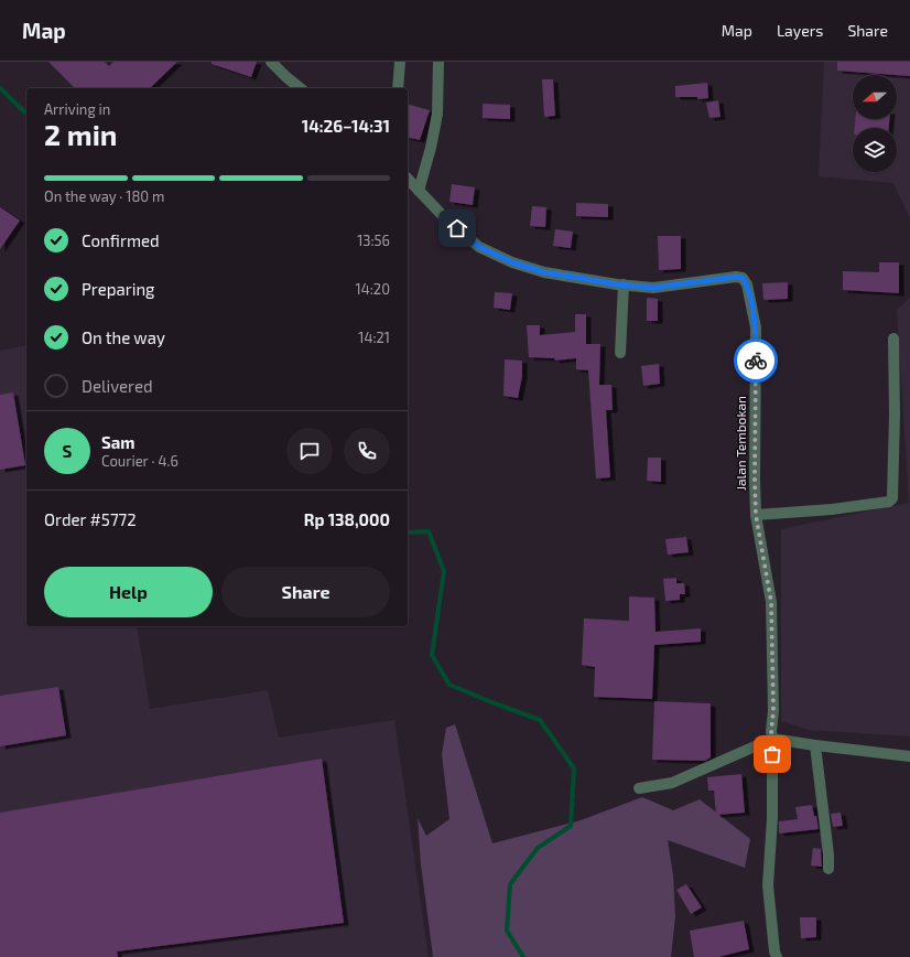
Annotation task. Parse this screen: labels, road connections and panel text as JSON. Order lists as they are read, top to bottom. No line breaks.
{"streets":{"street":["Jalan Tembokan"]},"north":"left","page":{"header":"Map","nav":["Map","Layers","Share"],"heading":["2 min","Arriving in","14:26–14:31"],"panel":["Sam","Courier · 4.6","Order #5772","Rp 138,000"],"bar":"On the way · 180 m","list":[["Confirmed","13:56"],["Preparing","14:20"],["On the way","14:21"],"Delivered"],"round":"S","buttons":["Help","Share"]}}
